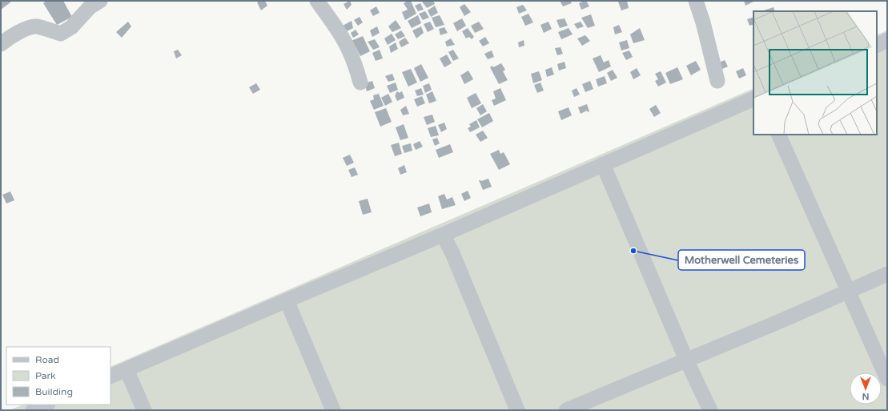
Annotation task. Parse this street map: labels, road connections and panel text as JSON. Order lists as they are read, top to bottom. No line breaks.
{"places":["Motherwell Cemeteries"],"legend":["Road","Park","Building"],"north":"bottom"}
